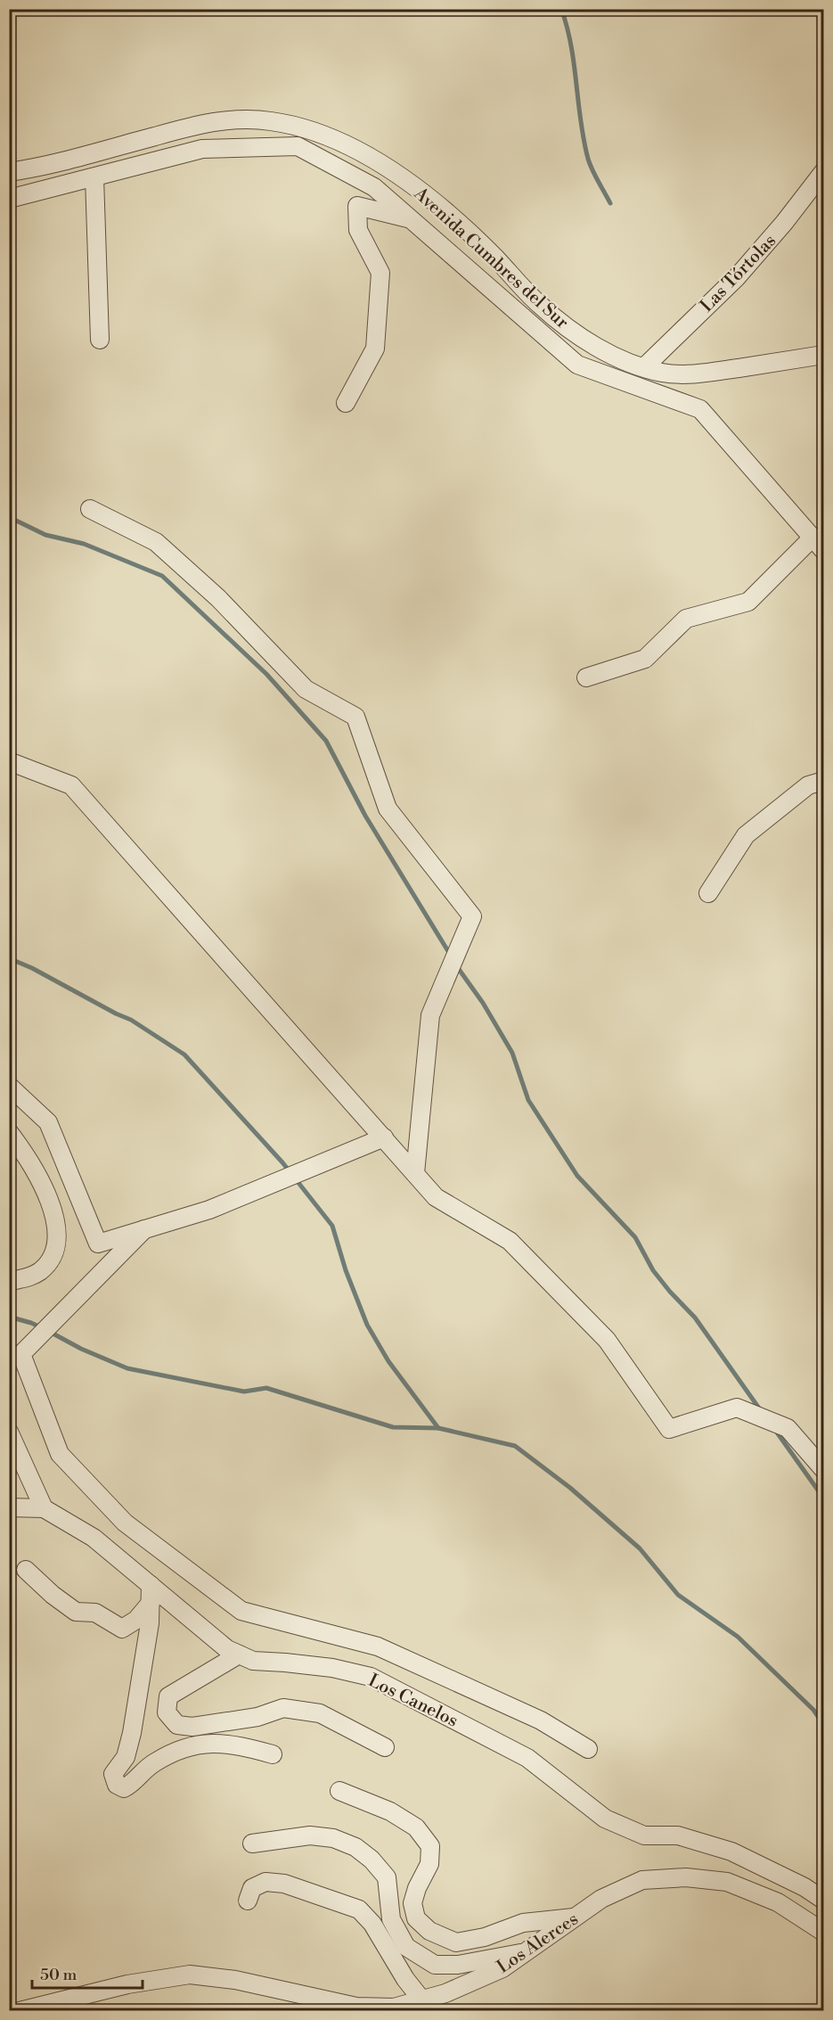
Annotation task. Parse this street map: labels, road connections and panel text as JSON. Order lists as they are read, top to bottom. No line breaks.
{"streets":{"street":["Avenida Cumbres del Sur","Las Tórtolas","Los Canelos","Los Alerces"]},"crossings":[["Avenida Cumbres del Sur","Las Tórtolas"]],"scale_bar":"50 m"}
